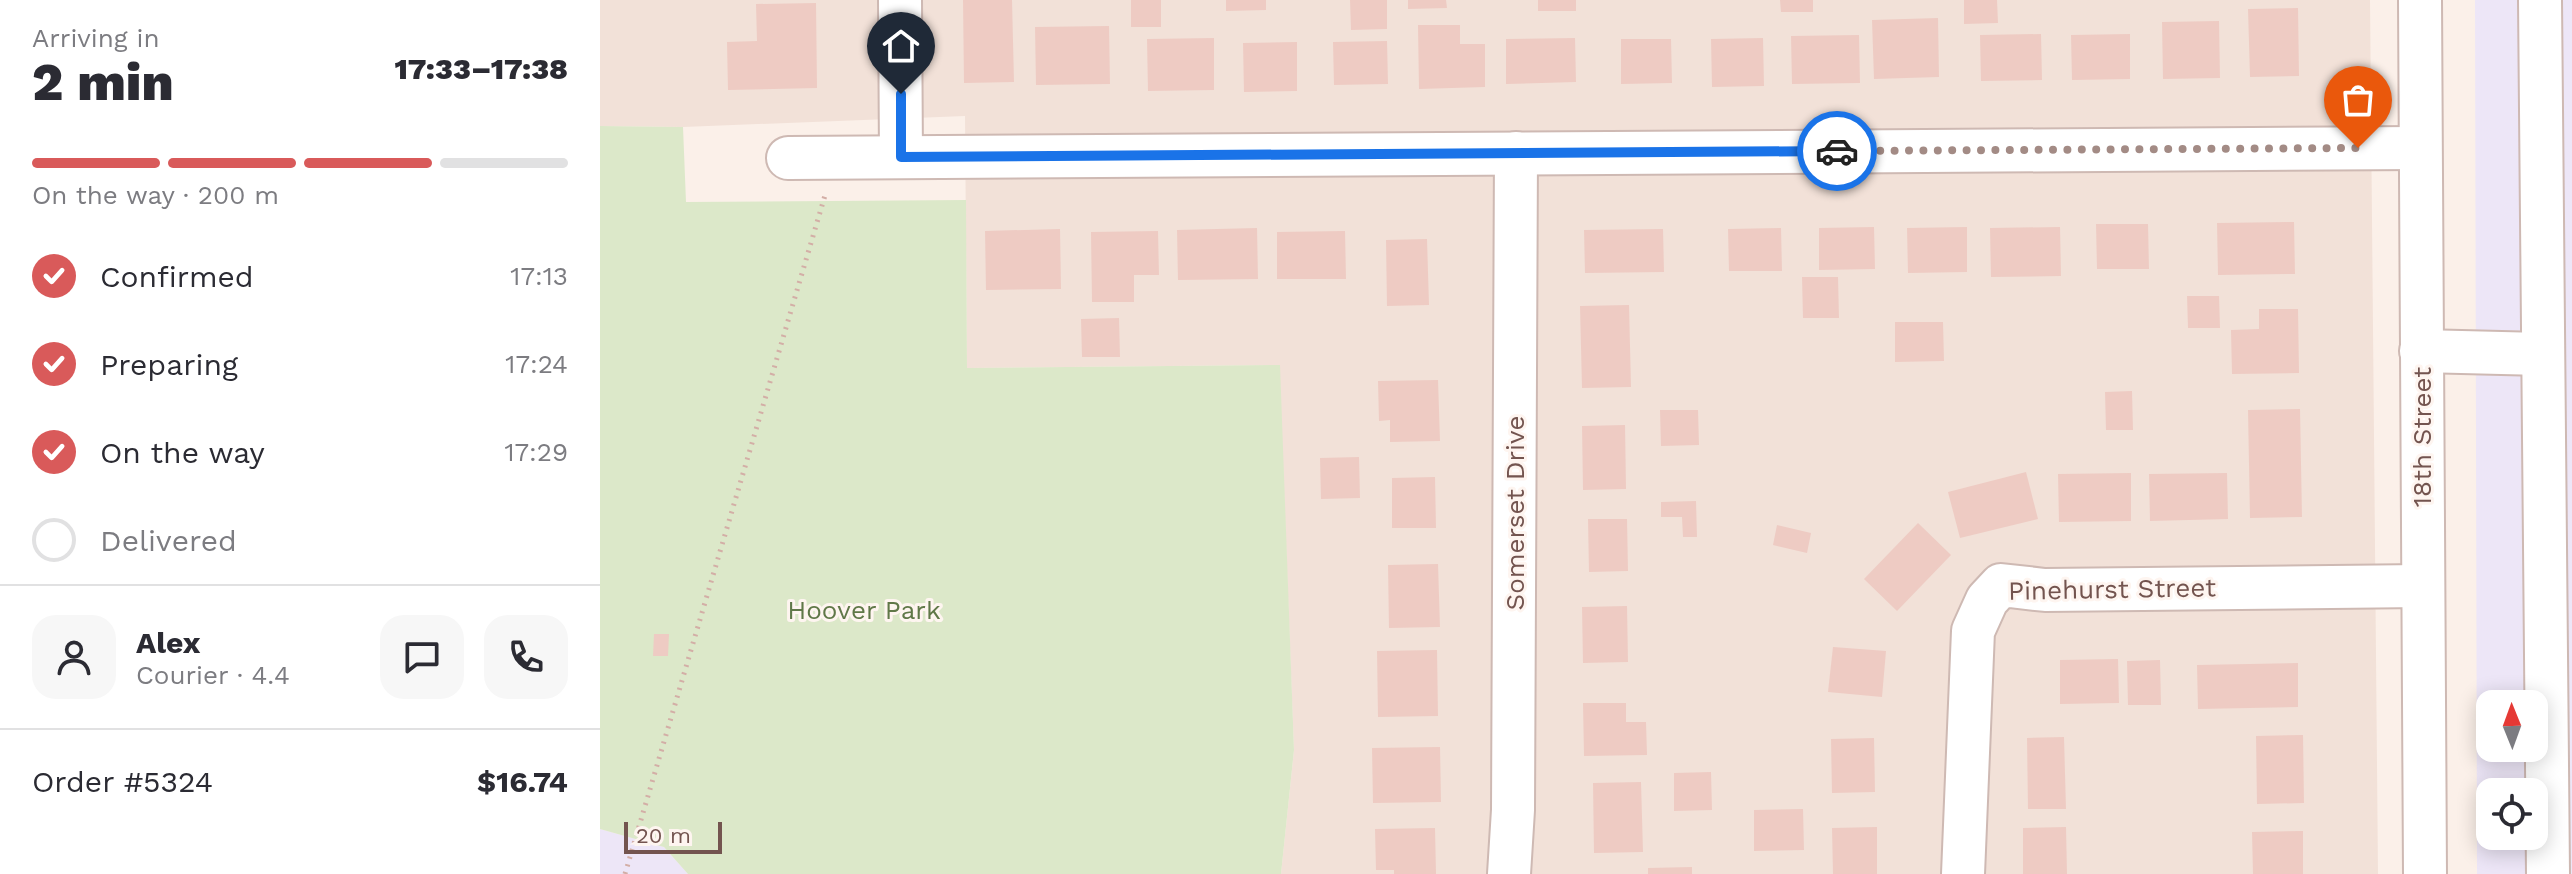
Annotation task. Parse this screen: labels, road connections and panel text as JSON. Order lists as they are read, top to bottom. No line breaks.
{"streets":{"street":["18th Street","Somerset Drive","Pinehurst Street"]},"crossings":[["18th Street","Pinehurst Street"]],"parks":["Hoover Park"],"scale_bar":"20 m","north":"top","page":{"heading":["2 min","Arriving in","17:33–17:38"],"panel":["Alex","Courier · 4.4","Order #5324","$16.74"],"bar":"On the way · 200 m","list":[["Confirmed","17:13"],["Preparing","17:24"],["On the way","17:29"],"Delivered"],"scale":"20 m"}}
